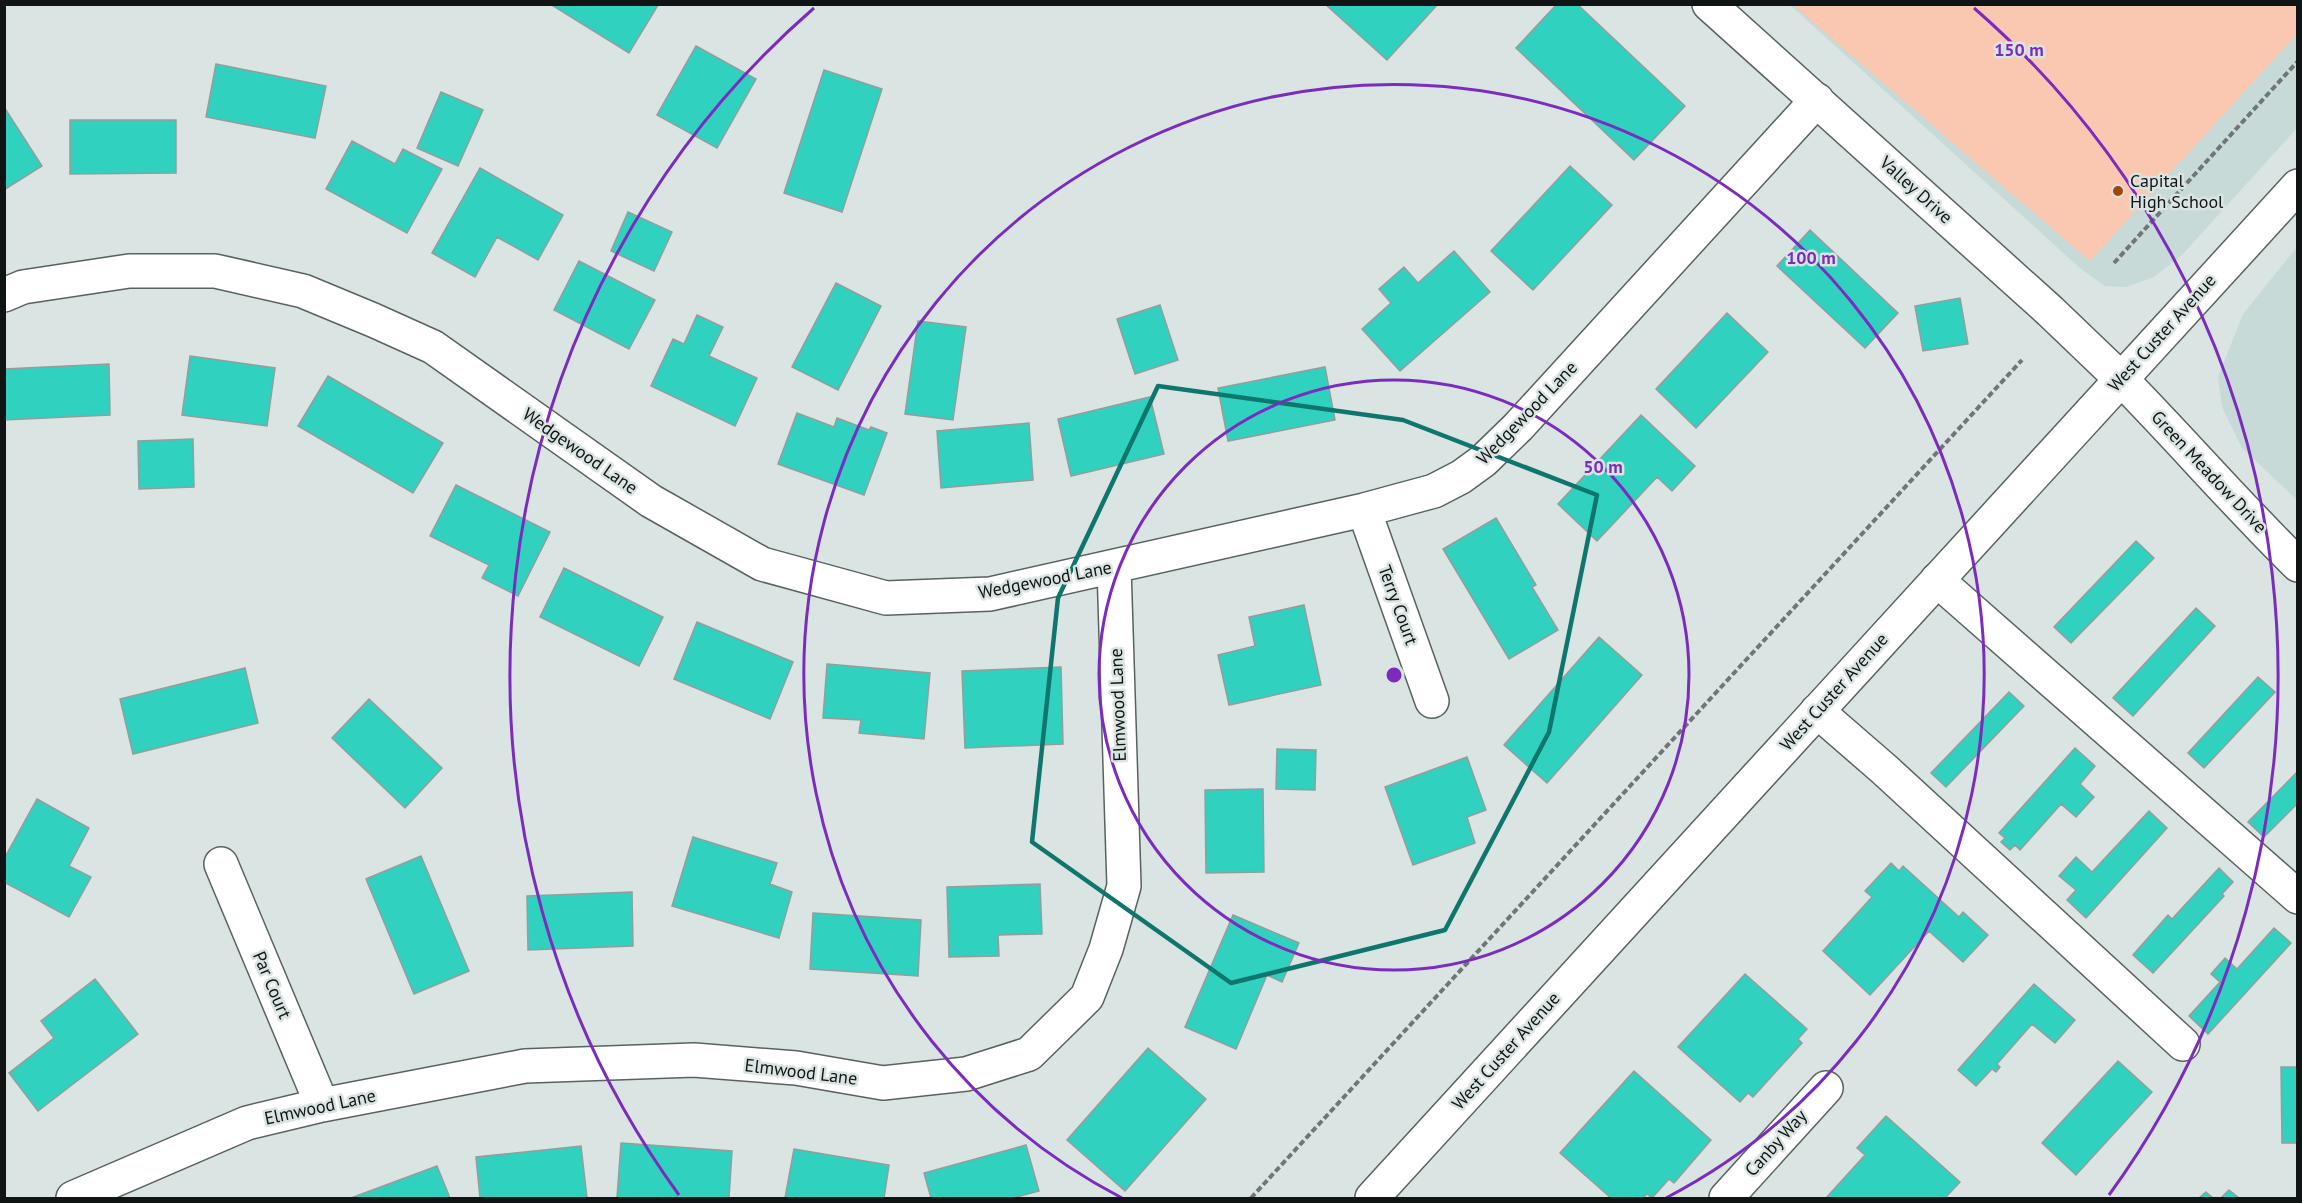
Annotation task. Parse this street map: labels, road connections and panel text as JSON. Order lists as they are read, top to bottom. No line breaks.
{"streets":{"street":["Valley Drive","West Custer Avenue","Wedgewood Lane","Green Meadow Drive","Terry Court","Elmwood Lane","Par Court","Canby Way"]},"crossings":[["Valley Drive","West Custer Avenue"],["Valley Drive","Wedgewood Lane"],["Valley Drive","Green Meadow Drive"],["West Custer Avenue","Green Meadow Drive"],["Wedgewood Lane","Terry Court"],["Wedgewood Lane","Elmwood Lane"],["Elmwood Lane","Par Court"]],"places":["Capital High School"],"rings":["150 m","100 m","50 m"]}
